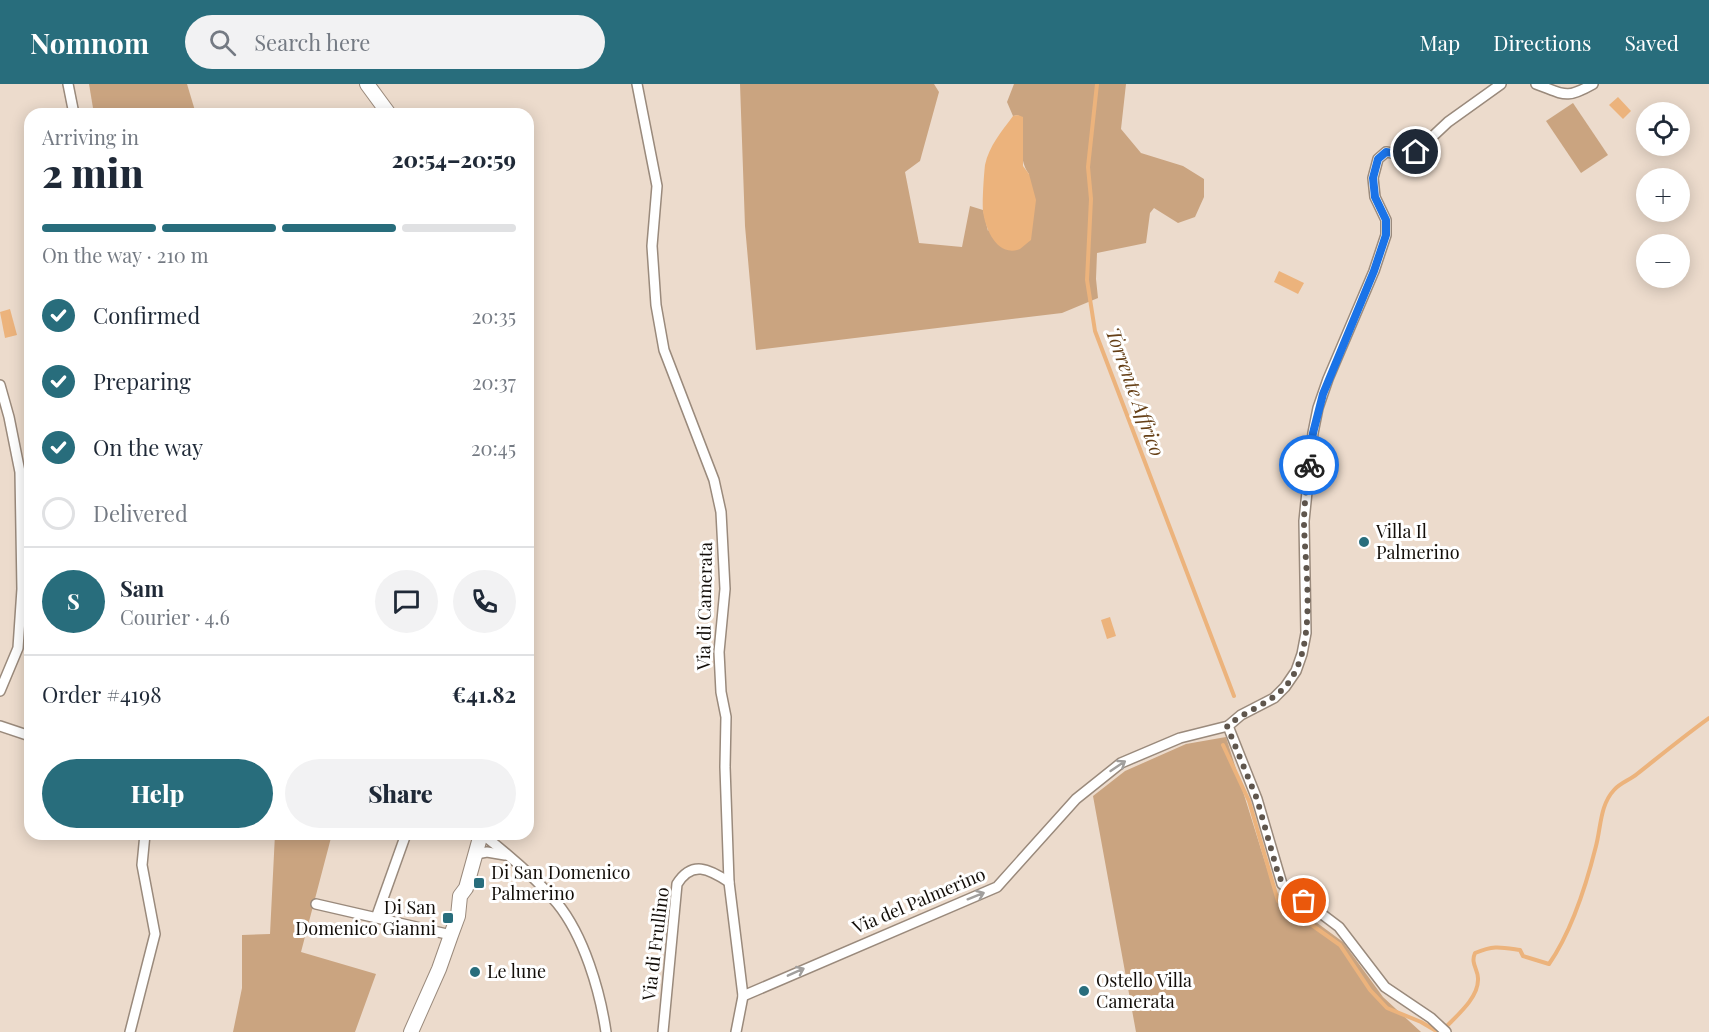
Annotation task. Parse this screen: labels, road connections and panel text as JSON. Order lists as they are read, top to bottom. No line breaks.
{"streets":{"street":["Via di Camerata","Via del Palmerino","Via di Frullino"]},"crossings":[["Via di Camerata","Via del Palmerino"],["Via di Camerata","Via di Frullino"]],"one_way":["Via del Palmerino"],"water":["Torrente Affrico"],"places":{"other":["Villa Il Palmerino","Le lune","Ostello Villa Camerata"],"transit":["Di San Domenico Palmerino","Di San Domenico Gianni"]},"page":{"header":"Nomnom","search":"Search here","nav":["Map","Directions","Saved"],"map_buttons":["+","−"],"heading":["2 min","Arriving in","20:54–20:59"],"panel":["Sam","Courier · 4.6","Order #4198","€41.82"],"bar":"On the way · 210 m","list":[["Confirmed","20:35"],["Preparing","20:37"],["On the way","20:45"],"Delivered"],"round":"S","buttons":["Help","Share"]}}
